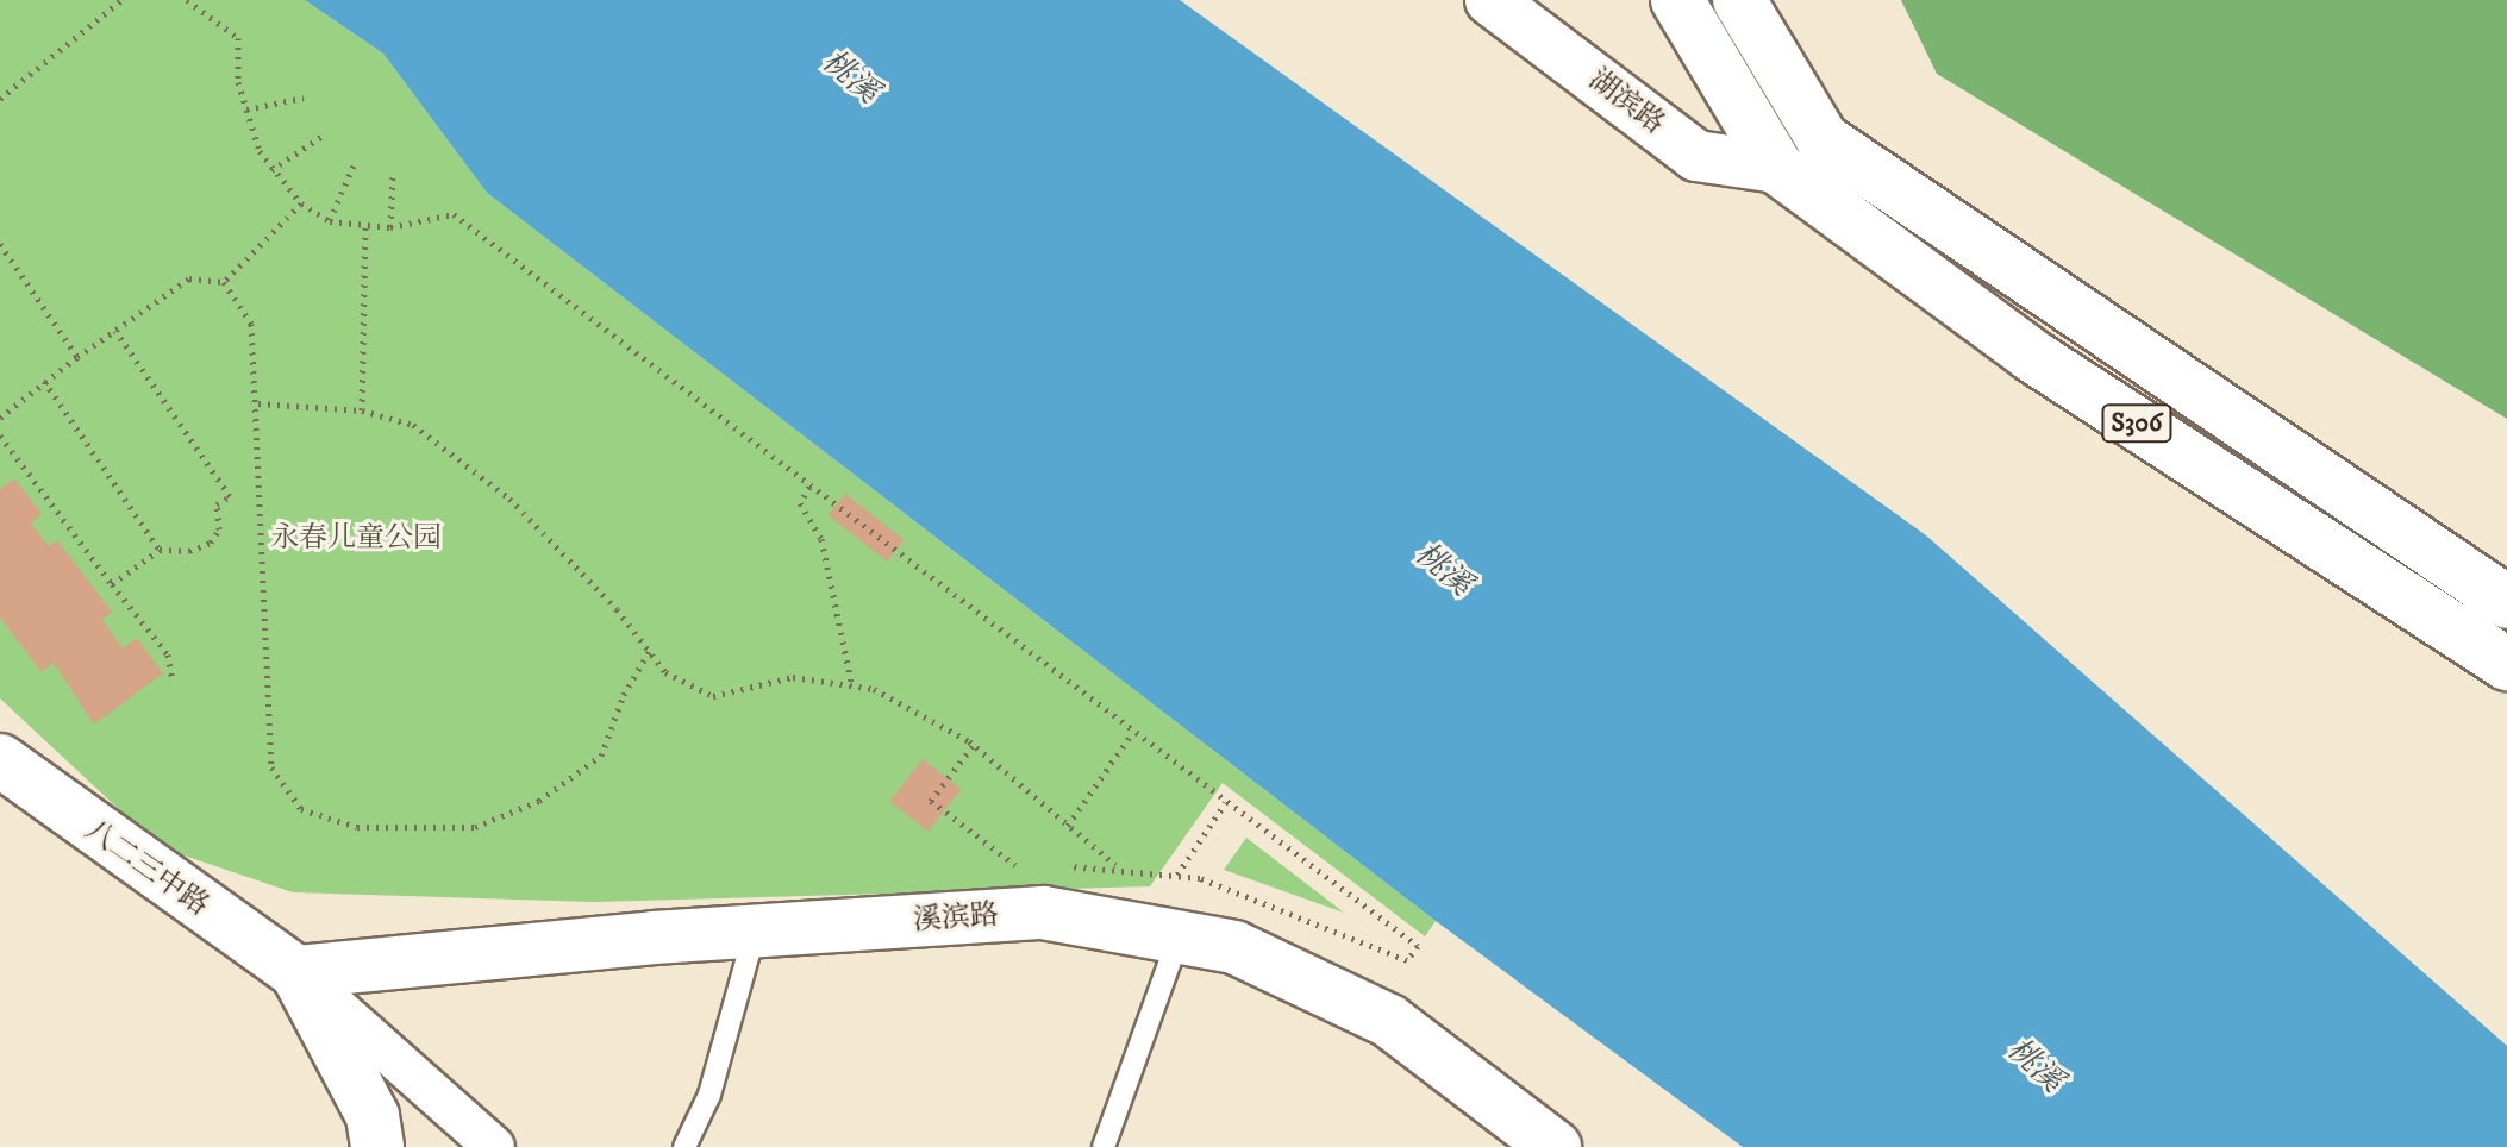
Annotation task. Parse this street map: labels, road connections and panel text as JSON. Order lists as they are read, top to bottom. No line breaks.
{"streets":{"main road":["S306","八二三中路","溪滨路"],"street":["湖滨路"]},"crossings":[["湖滨路","S306"],["八二三中路","溪滨路"]],"water":["桃溪"],"parks":["永春儿童公园"]}
